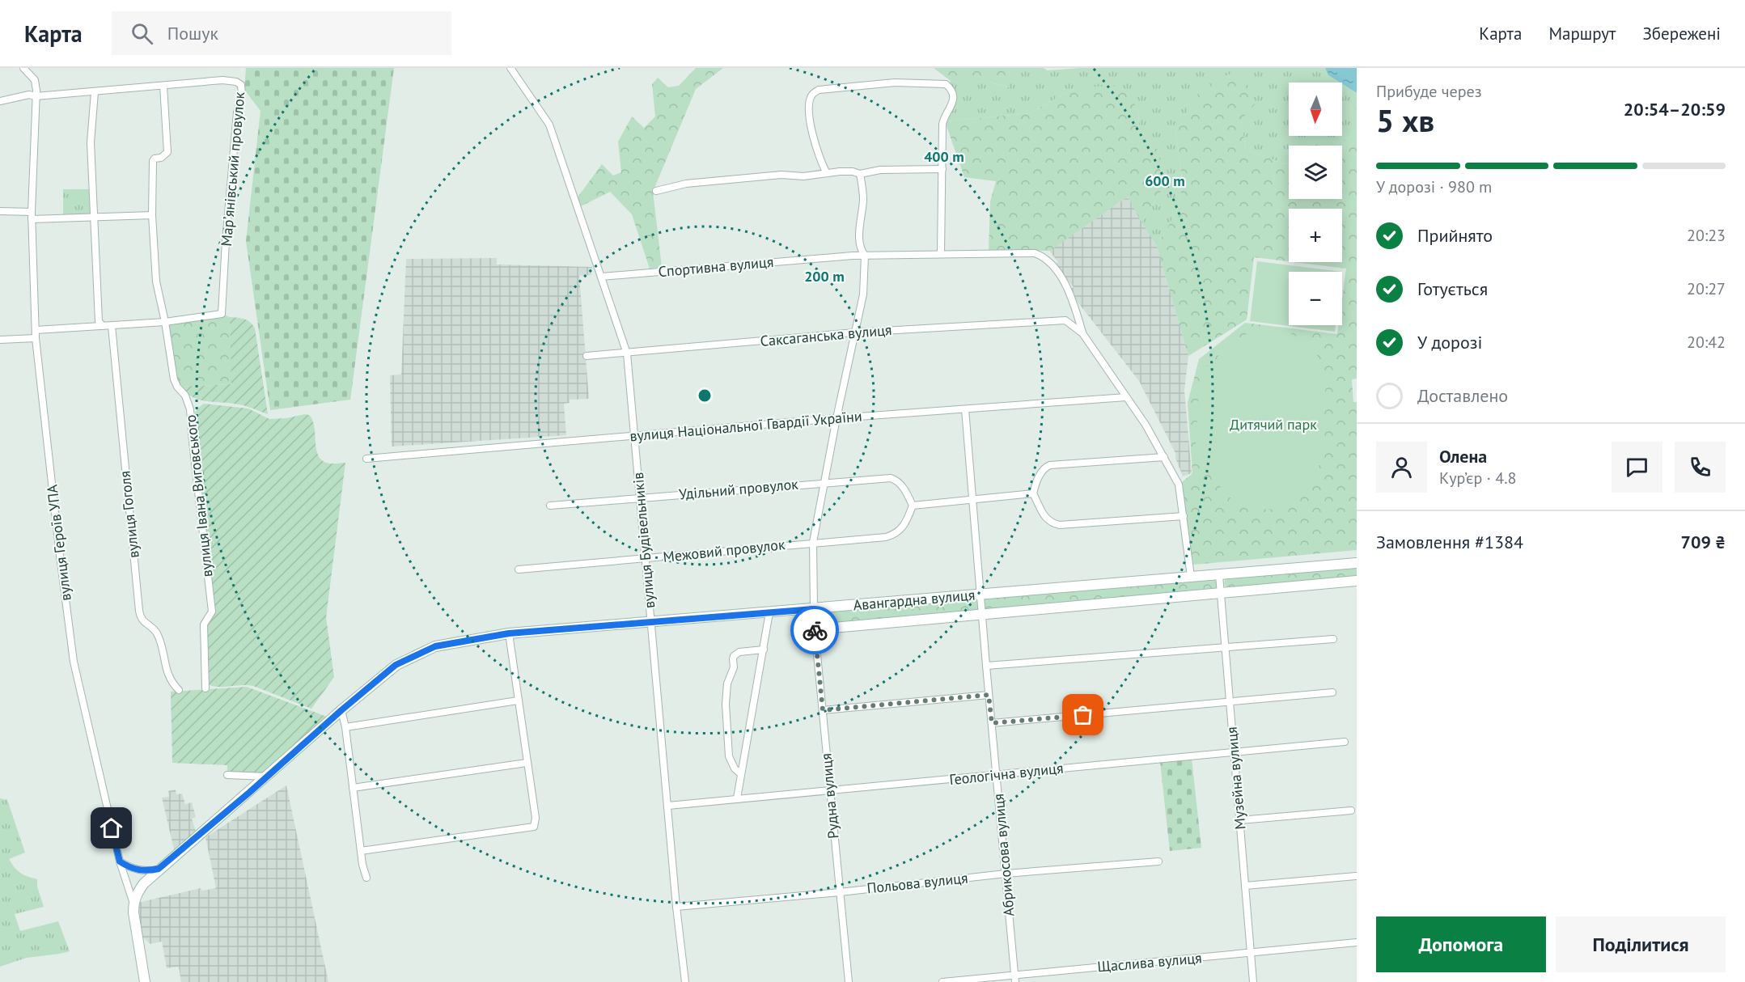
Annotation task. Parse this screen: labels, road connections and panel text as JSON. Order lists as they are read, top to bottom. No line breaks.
{"streets":{"street":["Марʼянівський провулок","Спортивна вулиця","Саксаганська вулиця","вулиця Національної Гвардії України","Удільний провулок","вулиця Івана Виговського","вулиця Гоголя","вулиця Будівельників","вулиця Героїв УПА","Межовий провулок","Авангардна вулиця","Геологічна вулиця","Музейна вулиця","Рудна вулиця","Абрикосова вулиця","Польова вулиця","Щаслива вулиця"]},"crossings":[["Марʼянівський провулок","вулиця Івана Виговського"],["Марʼянівський провулок","вулиця Героїв УПА"],["Спортивна вулиця","Саксаганська вулиця"],["Спортивна вулиця","вулиця Будівельників"],["Саксаганська вулиця","вулиця Будівельників"],["вулиця Національної Гвардії України","вулиця Будівельників"],["вулиця Національної Гвардії України","Абрикосова вулиця"],["Удільний провулок","вулиця Будівельників"],["Удільний провулок","Межовий провулок"],["вулиця Будівельників","Межовий провулок"],["вулиця Будівельників","Авангардна вулиця"],["вулиця Будівельників","Геологічна вулиця"],["вулиця Будівельників","Польова вулиця"],["вулиця Героїв УПА","Авангардна вулиця"],["Авангардна вулиця","Музейна вулиця"],["Авангардна вулиця","Рудна вулиця"],["Авангардна вулиця","Абрикосова вулиця"],["Геологічна вулиця","Музейна вулиця"],["Геологічна вулиця","Рудна вулиця"],["Геологічна вулиця","Абрикосова вулиця"],["Музейна вулиця","Щаслива вулиця"],["Рудна вулиця","Польова вулиця"],["Абрикосова вулиця","Польова вулиця"],["Абрикосова вулиця","Щаслива вулиця"]],"parks":["Дитячий парк"],"north":"bottom","page":{"header":"Карта","search":"Пошук","nav":["Карта","Маршрут","Збережені"],"heading":["5 хв","Прибуде через","20:54–20:59"],"panel":["Олена","Кур’єр · 4.8","Замовлення #1384","709 ₴"],"map_buttons":["+","−"],"bar":"У дорозі · 980 m","list":[["Прийнято","20:23"],["Готується","20:27"],["У дорозі","20:42"],"Доставлено"],"buttons":["Допомога","Поділитися"]},"rings":["400 m","600 m","200 m"]}
